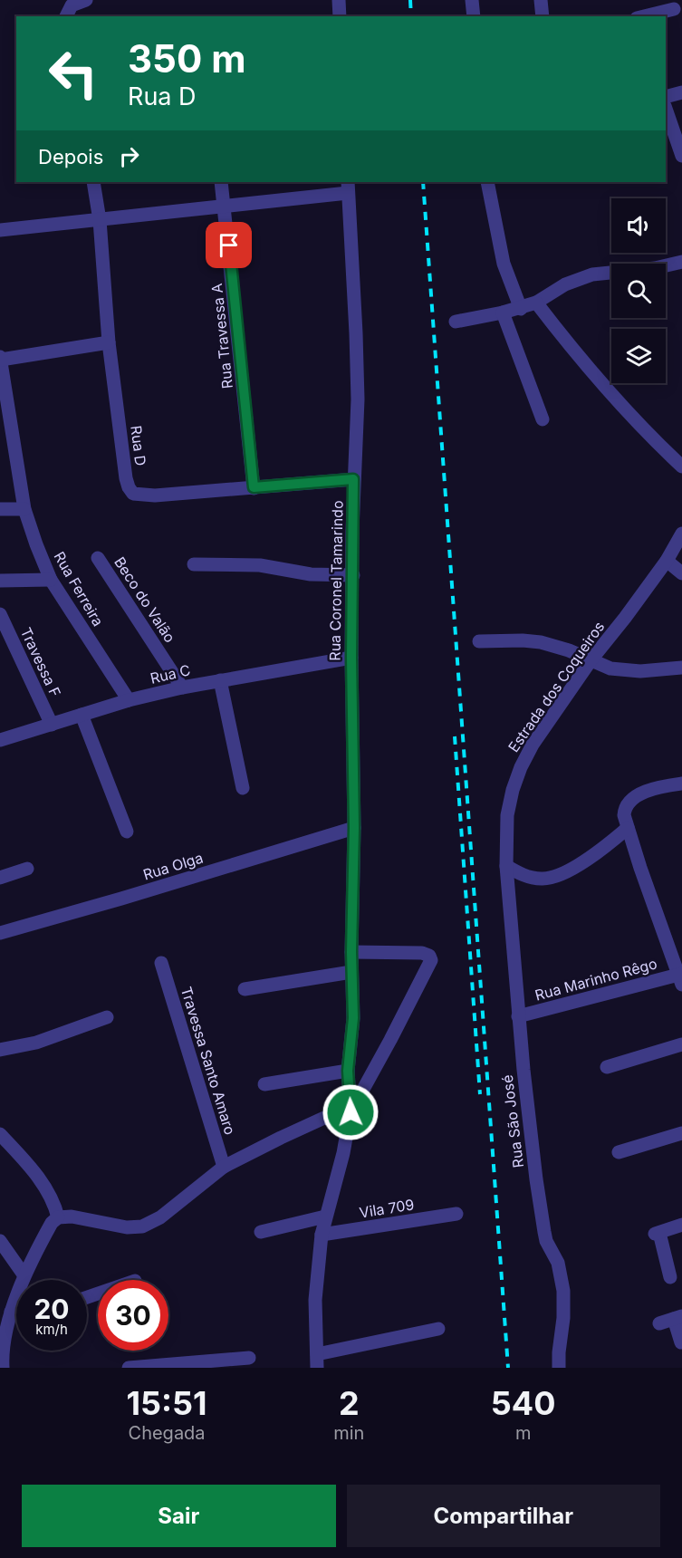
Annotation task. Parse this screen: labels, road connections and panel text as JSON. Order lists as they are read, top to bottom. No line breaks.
{"streets":{"street":["Rua Travessa A","Rua D","Rua Coronel Tamarindo","Rua Ferreira","Beco do Valão","Travessa F","Rua C","Estrada dos Coqueiros","Rua Olga","Rua Marinho Rêgo","Travessa Santo Amaro","Rua São José","Vila 709"]},"crossings":[["Rua Travessa A","Rua D"],["Rua D","Rua Coronel Tamarindo"],["Rua Coronel Tamarindo","Rua C"],["Rua Coronel Tamarindo","Rua Olga"],["Rua Ferreira","Rua C"],["Beco do Valão","Rua C"],["Travessa F","Rua C"],["Estrada dos Coqueiros","Rua São José"],["Rua Marinho Rêgo","Rua São José"]],"page":{"turn":["350 m","Rua D"],"then":"Depois","speed":"20 km/h","limit":"30","eta":["15:51","Chegada","2","min","540","m"],"buttons":["Sair","Compartilhar"]}}
